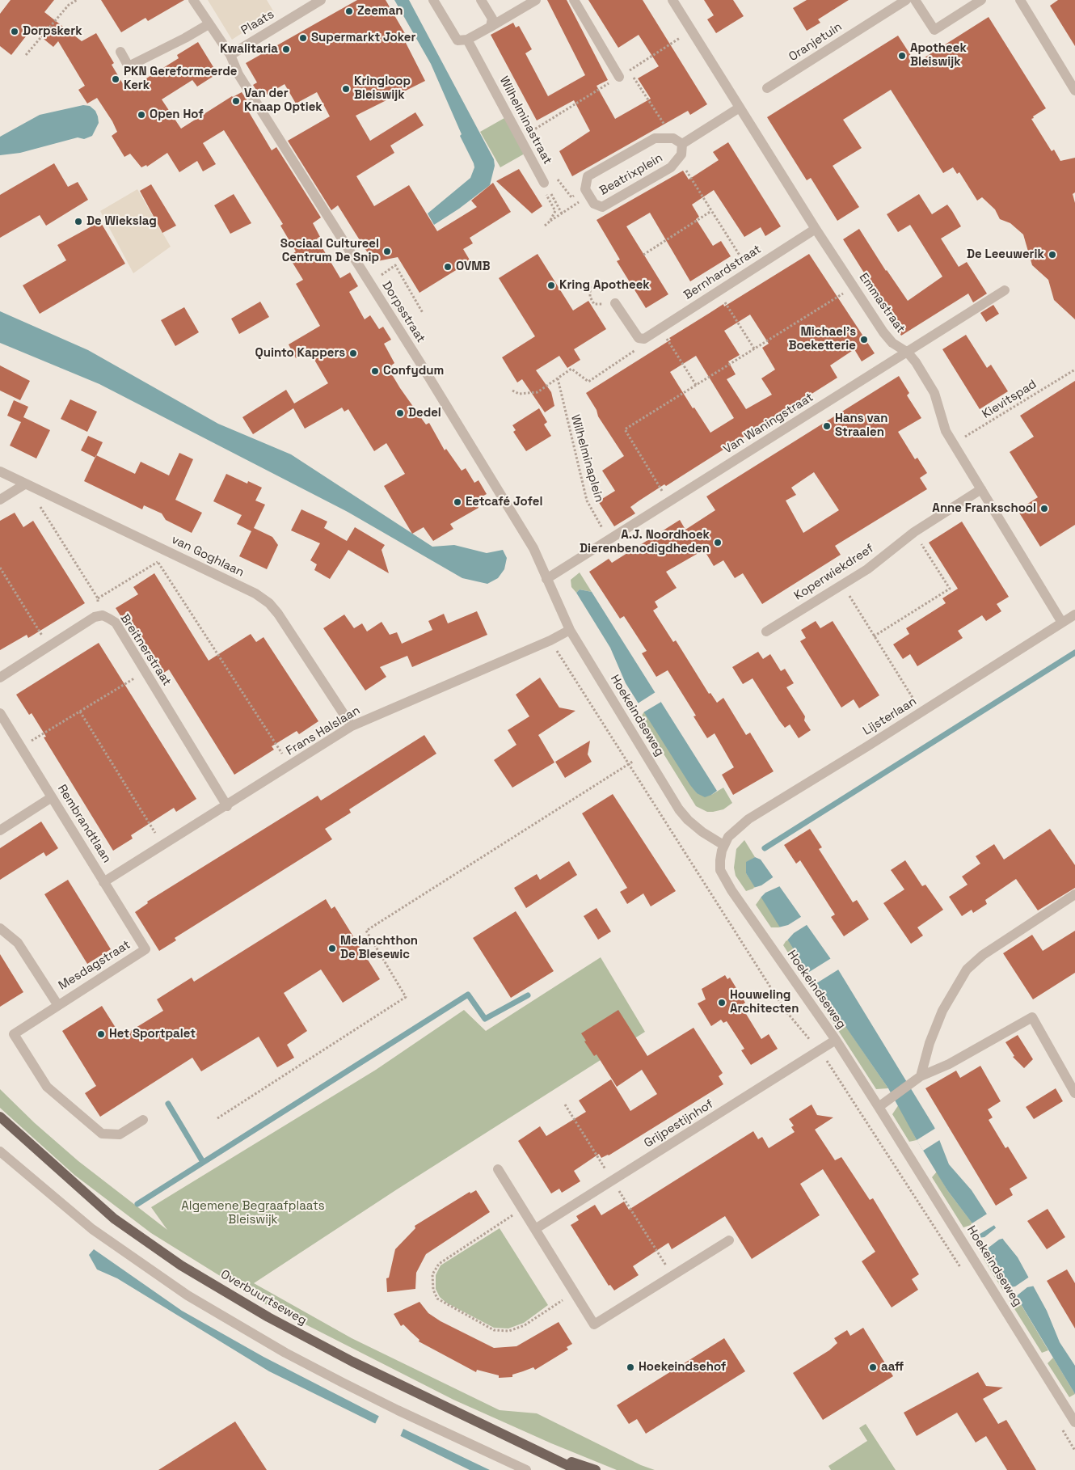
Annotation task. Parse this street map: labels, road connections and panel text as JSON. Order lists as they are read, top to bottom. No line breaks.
{"streets":{"main road":["Overbuurtseweg"],"street":["Plaats","Oranjetuin","Wilhelminastraat","Beatrixplein","Bernhardstraat","Emmastraat","Dorpsstraat","Van Waningstraat","van Goghlaan","Koperwiekdreef","Breitnerstraat","Hoekeindseweg","Lijsterlaan","Frans Halslaan","Rembrandtlaan","Mesdagstraat","Grijpestijnhof"],"path":["Kievitspad","Wilhelminaplein"]},"crossings":[["Plaats","Dorpsstraat"],["Bernhardstraat","Emmastraat"],["Emmastraat","Kievitspad"],["Emmastraat","Van Waningstraat"],["Emmastraat","Koperwiekdreef"],["Emmastraat","Lijsterlaan"],["Dorpsstraat","Van Waningstraat"],["Dorpsstraat","Hoekeindseweg"],["Van Waningstraat","Wilhelminaplein"],["Van Waningstraat","Hoekeindseweg"],["van Goghlaan","Frans Halslaan"],["Breitnerstraat","Frans Halslaan"],["Hoekeindseweg","Lijsterlaan"],["Hoekeindseweg","Frans Halslaan"],["Hoekeindseweg","Grijpestijnhof"],["Frans Halslaan","Rembrandtlaan"],["Rembrandtlaan","Mesdagstraat"]],"parks":["Algemene Begraafplaats Bleiswijk"],"places":["Zeeman","Dorpskerk","Supermarkt Joker","Kwalitaria","Apotheek Bleiswijk","PKN Gereformeerde Kerk","Kringloop Bleiswijk","Van der Knaap Optiek","Open Hof","De Wiekslag","Sociaal Cultureel Centrum De Snip","De Leeuwerik","OVMB","Kring Apotheek","Michael's Boeketterie","Quinto Kappers","Confydum","Dedel","Hans van Straalen","Eetcafé Jofel","Anne Frankschool","A.J. Noordhoek Dierenbenodigdheden","Melanchthon De Blesewic","Houweling Architecten","Het Sportpalet","Hoekeindsehof","aaff"]}
